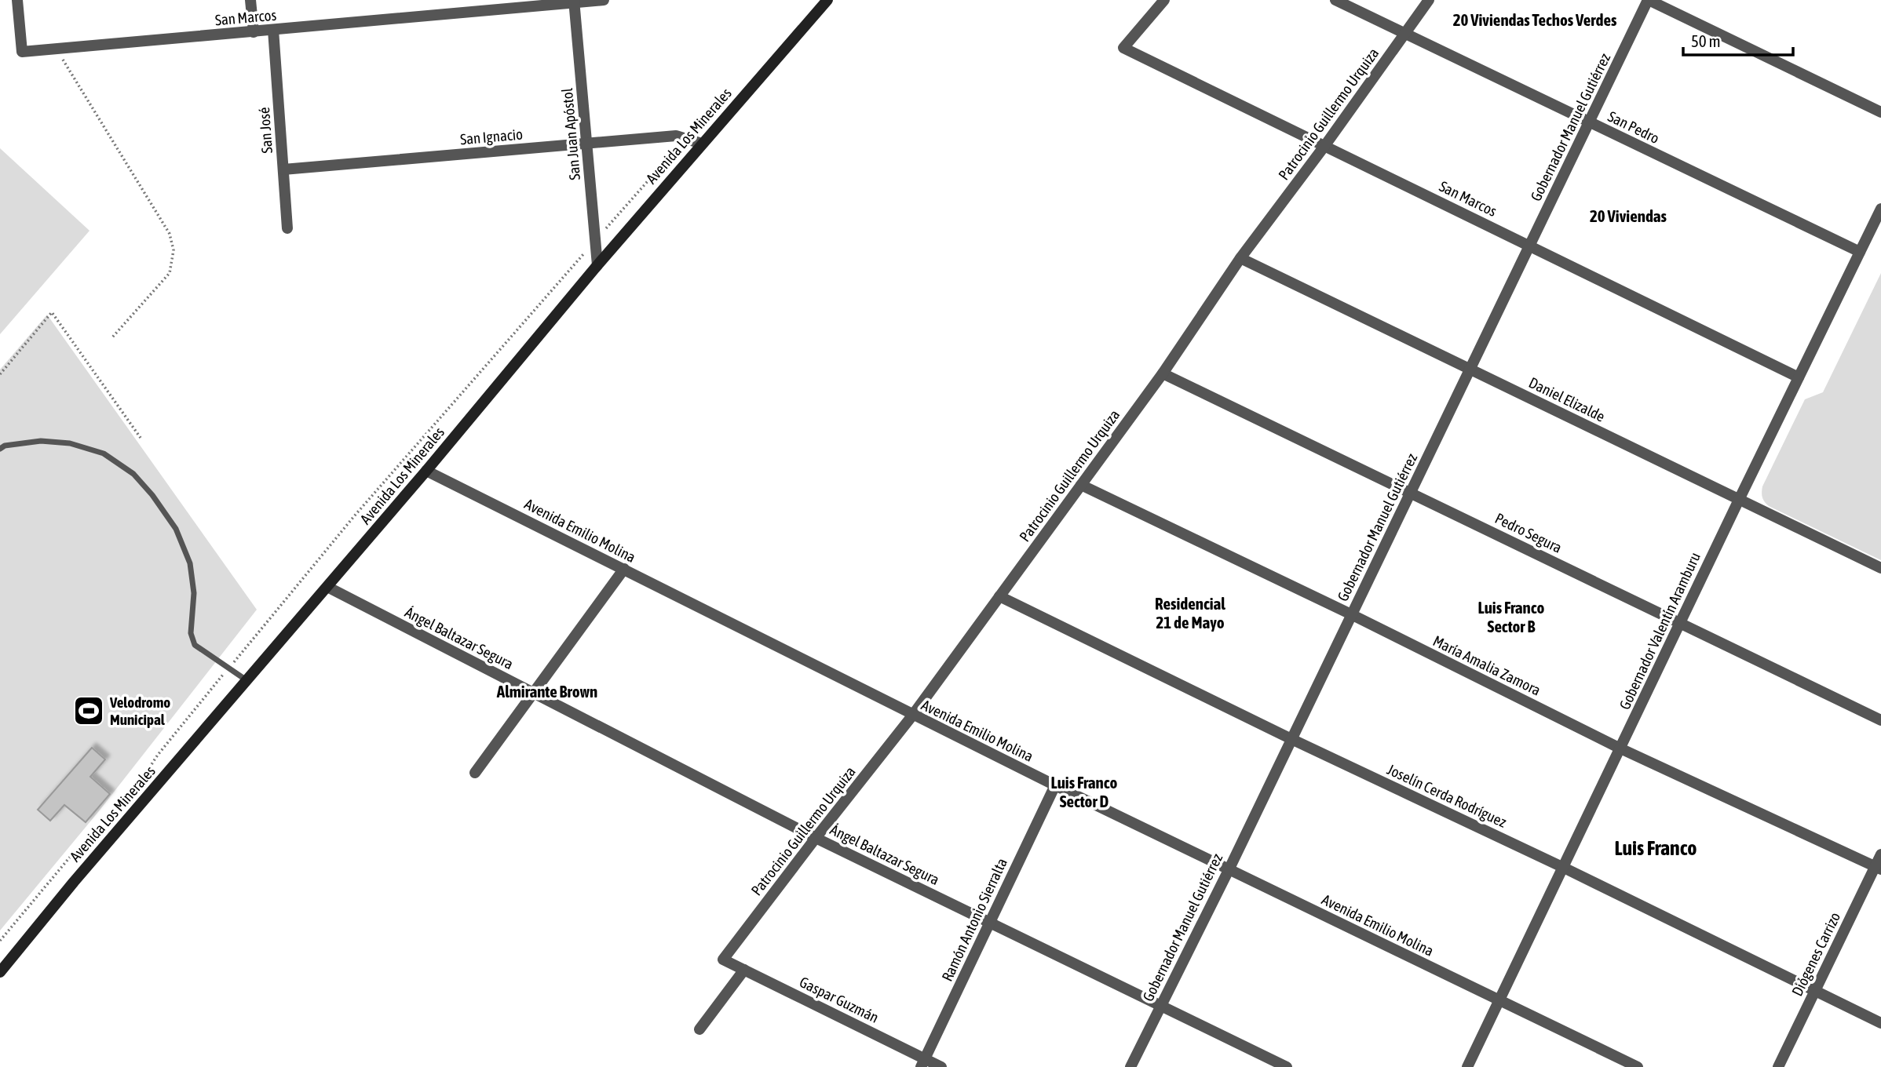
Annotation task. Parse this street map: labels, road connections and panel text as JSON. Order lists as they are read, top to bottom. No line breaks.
{"streets":{"main road":["Avenida Los Minerales"],"street":["San Marcos","Patrocinio Guillermo Urquiza","Gobernador Manuel Gutiérrez","San Pedro","San José","San Juan Apóstol","San Ignacio","Daniel Elizalde","Avenida Emilio Molina","Pedro Segura","Gobernador Valentín Aramburu","Ángel Baltazar Segura","María Amalia Zamora","Joselín Cerda Rodríguez","Ramón Antonio Sierralta","Diógenes Carrizo","Gaspar Guzmán"]},"crossings":[["San Marcos","Patrocinio Guillermo Urquiza"],["San Marcos","Gobernador Manuel Gutiérrez"],["San Marcos","San José"],["San Marcos","San Juan Apóstol"],["San Marcos","Gobernador Valentín Aramburu"],["Patrocinio Guillermo Urquiza","San Pedro"],["Patrocinio Guillermo Urquiza","Daniel Elizalde"],["Patrocinio Guillermo Urquiza","Avenida Emilio Molina"],["Patrocinio Guillermo Urquiza","Pedro Segura"],["Patrocinio Guillermo Urquiza","Ángel Baltazar Segura"],["Patrocinio Guillermo Urquiza","María Amalia Zamora"],["Patrocinio Guillermo Urquiza","Joselín Cerda Rodríguez"],["Patrocinio Guillermo Urquiza","Gaspar Guzmán"],["Gobernador Manuel Gutiérrez","San Pedro"],["Gobernador Manuel Gutiérrez","Daniel Elizalde"],["Gobernador Manuel Gutiérrez","Avenida Emilio Molina"],["Gobernador Manuel Gutiérrez","Pedro Segura"],["Gobernador Manuel Gutiérrez","Ángel Baltazar Segura"],["Gobernador Manuel Gutiérrez","María Amalia Zamora"],["Gobernador Manuel Gutiérrez","Joselín Cerda Rodríguez"],["San Pedro","Gobernador Valentín Aramburu"],["San José","San Ignacio"],["San Juan Apóstol","Avenida Los Minerales"],["San Juan Apóstol","San Ignacio"],["Avenida Los Minerales","San Ignacio"],["Avenida Los Minerales","Avenida Emilio Molina"],["Avenida Los Minerales","Ángel Baltazar Segura"],["Daniel Elizalde","Gobernador Valentín Aramburu"],["Avenida Emilio Molina","Gobernador Valentín Aramburu"],["Avenida Emilio Molina","Ramón Antonio Sierralta"],["Pedro Segura","Gobernador Valentín Aramburu"],["Gobernador Valentín Aramburu","María Amalia Zamora"],["Gobernador Valentín Aramburu","Joselín Cerda Rodríguez"],["Ángel Baltazar Segura","Ramón Antonio Sierralta"],["María Amalia Zamora","Diógenes Carrizo"],["Joselín Cerda Rodríguez","Diógenes Carrizo"],["Ramón Antonio Sierralta","Gaspar Guzmán"]],"districts":["20 Viviendas Techos Verdes","20 Viviendas","Residencial 21 de Mayo","Luis Franco Sector B","Almirante Brown","Luis Franco Sector D","Luis Franco"],"places":{"sports":["Velodromo Municipal"]},"scale_bar":"50 m"}
